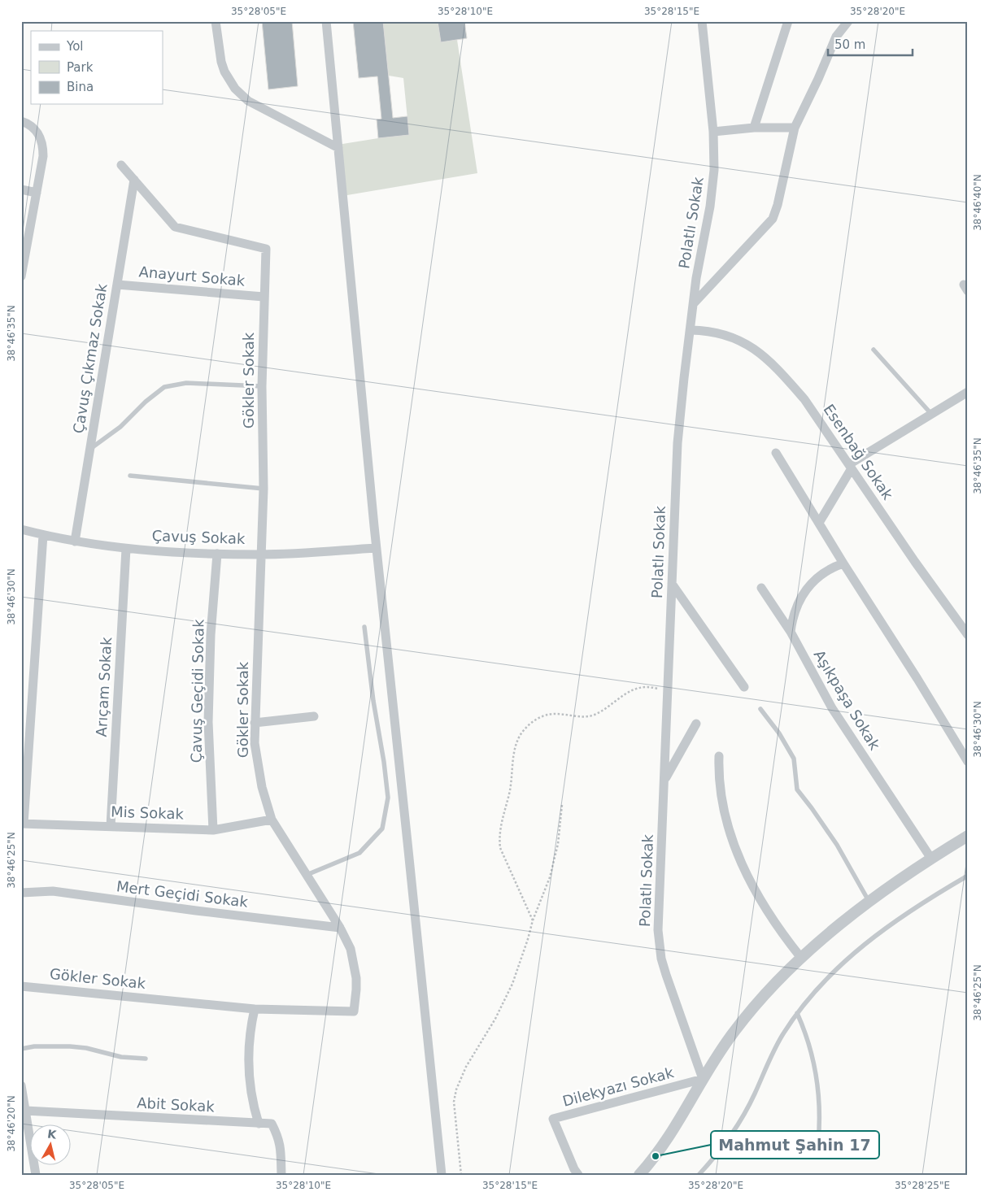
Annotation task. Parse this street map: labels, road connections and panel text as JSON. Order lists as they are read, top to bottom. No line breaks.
{"streets":{"street":["Polatlı Sokak","Anayurt Sokak","Çavuş Çıkmaz Sokak","Gökler Sokak","Esenbağ Sokak","Çavuş Sokak","Arıçam Sokak","Çavuş Geçidi Sokak","Aşıkpaşa Sokak","Mis Sokak","Mert Geçidi Sokak","Dilekyazı Sokak","Abit Sokak"]},"crossings":[["Polatlı Sokak","Esenbağ Sokak"],["Polatlı Sokak","Dilekyazı Sokak"],["Anayurt Sokak","Çavuş Çıkmaz Sokak"],["Anayurt Sokak","Gökler Sokak"],["Çavuş Çıkmaz Sokak","Gökler Sokak"],["Çavuş Çıkmaz Sokak","Çavuş Sokak"],["Gökler Sokak","Çavuş Sokak"],["Gökler Sokak","Mis Sokak"],["Gökler Sokak","Mert Geçidi Sokak"],["Çavuş Sokak","Arıçam Sokak"],["Çavuş Sokak","Çavuş Geçidi Sokak"],["Arıçam Sokak","Mis Sokak"],["Çavuş Geçidi Sokak","Mis Sokak"]],"places":["Mahmut Şahin 17"],"legend":["Yol","Park","Bina"],"scale_bar":"50 m","north":"top","coordinates":["35°28'05\"E","35°28'10\"E","35°28'15\"E","35°28'20\"E","38°46'40\"N","38°46'35\"N","38°46'30\"N","38°46'25\"N","38°46'20\"N","35°28'25\"E"]}
